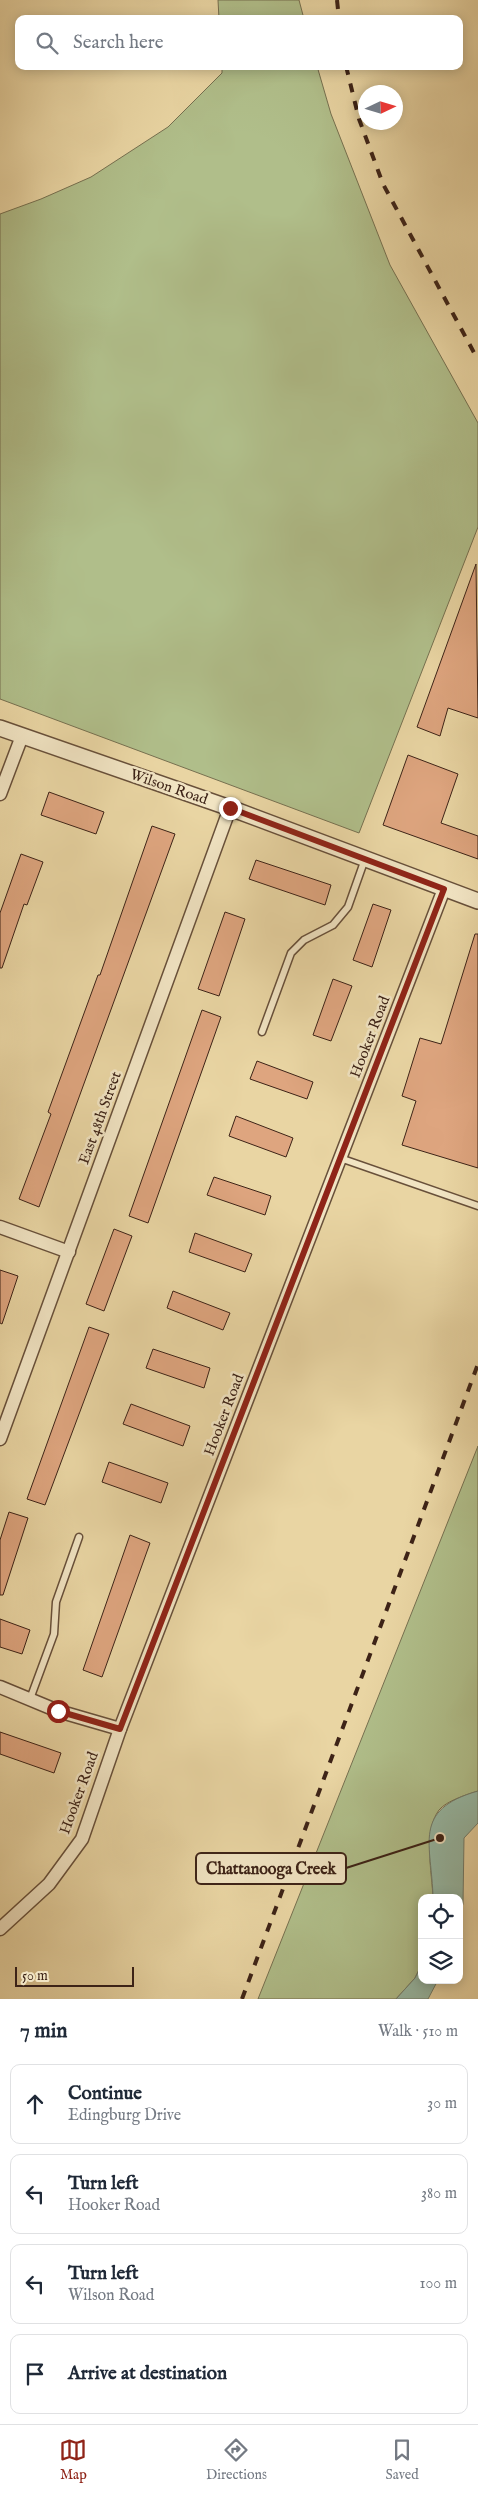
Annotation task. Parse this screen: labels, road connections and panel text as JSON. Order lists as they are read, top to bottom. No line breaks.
{"streets":{"street":["Wilson Road","Hooker Road","East 48th Street"]},"crossings":[["Wilson Road","Hooker Road"],["Wilson Road","East 48th Street"]],"places":["Chattanooga Creek"],"scale_bar":"50 m","north":"right","page":{"search":"Search here","scale":"50 m","heading":["7 min","Walk · 510 m"],"list":[["Continue","Edingburg Drive","30 m"],["Turn left","Hooker Road","380 m"],["Turn left","Wilson Road","100 m"],"Arrive at destination"],"nav":["Map","Directions","Saved"]}}
